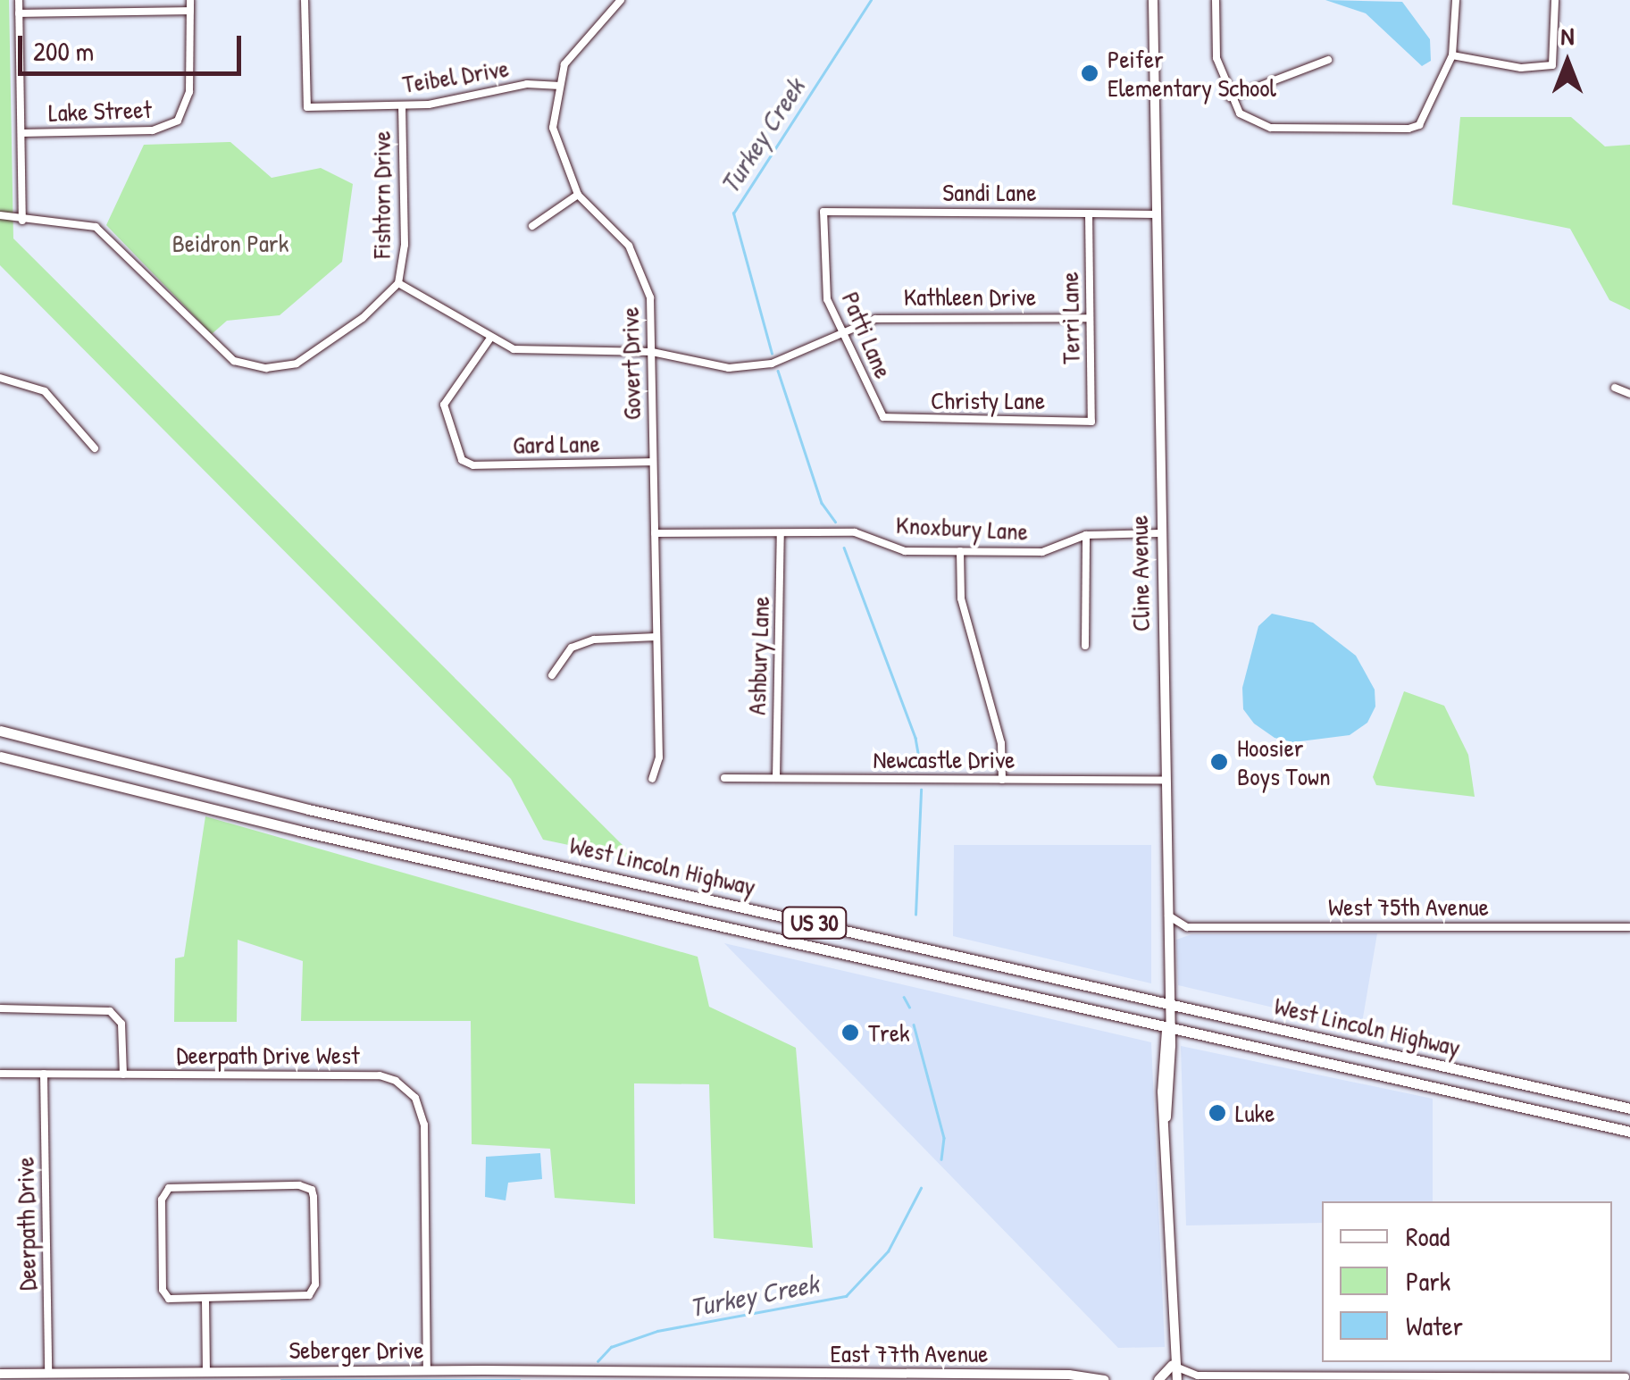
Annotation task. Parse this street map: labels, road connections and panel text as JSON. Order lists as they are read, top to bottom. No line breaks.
{"streets":{"main road":["West Lincoln Highway","US 30"],"street":["Teibel Drive","Lake Street","Sandi Lane","Fishtorn Drive","Kathleen Drive","Terri Lane","Patti Lane","Govert Drive","Christy Lane","Gard Lane","Knoxbury Lane","Cline Avenue","Ashbury Lane","Newcastle Drive","West 75th Avenue","Deerpath Drive West","Deerpath Drive","Seberger Drive","East 77th Avenue"]},"crossings":[["Teibel Drive","Fishtorn Drive"],["Teibel Drive","Govert Drive"],["Sandi Lane","Terri Lane"],["Sandi Lane","Patti Lane"],["Sandi Lane","Cline Avenue"],["Fishtorn Drive","Kathleen Drive"],["Kathleen Drive","Terri Lane"],["Kathleen Drive","Patti Lane"],["Kathleen Drive","Govert Drive"],["Kathleen Drive","Gard Lane"],["Terri Lane","Christy Lane"],["Patti Lane","Christy Lane"],["Govert Drive","Gard Lane"],["Govert Drive","Knoxbury Lane"],["Knoxbury Lane","Cline Avenue"],["Knoxbury Lane","Ashbury Lane"],["Cline Avenue","Newcastle Drive"],["Cline Avenue","West Lincoln Highway"],["Ashbury Lane","Newcastle Drive"],["Deerpath Drive West","Deerpath Drive"],["Deerpath Drive West","Seberger Drive"],["Deerpath Drive","Seberger Drive"],["Seberger Drive","East 77th Avenue"]],"water":["Turkey Creek"],"parks":["Beidron Park"],"places":["Peifer Elementary School","Hoosier Boys Town","Trek","Luke"],"legend":["Road","Park","Water"],"scale_bar":"200 m","north":"top"}
